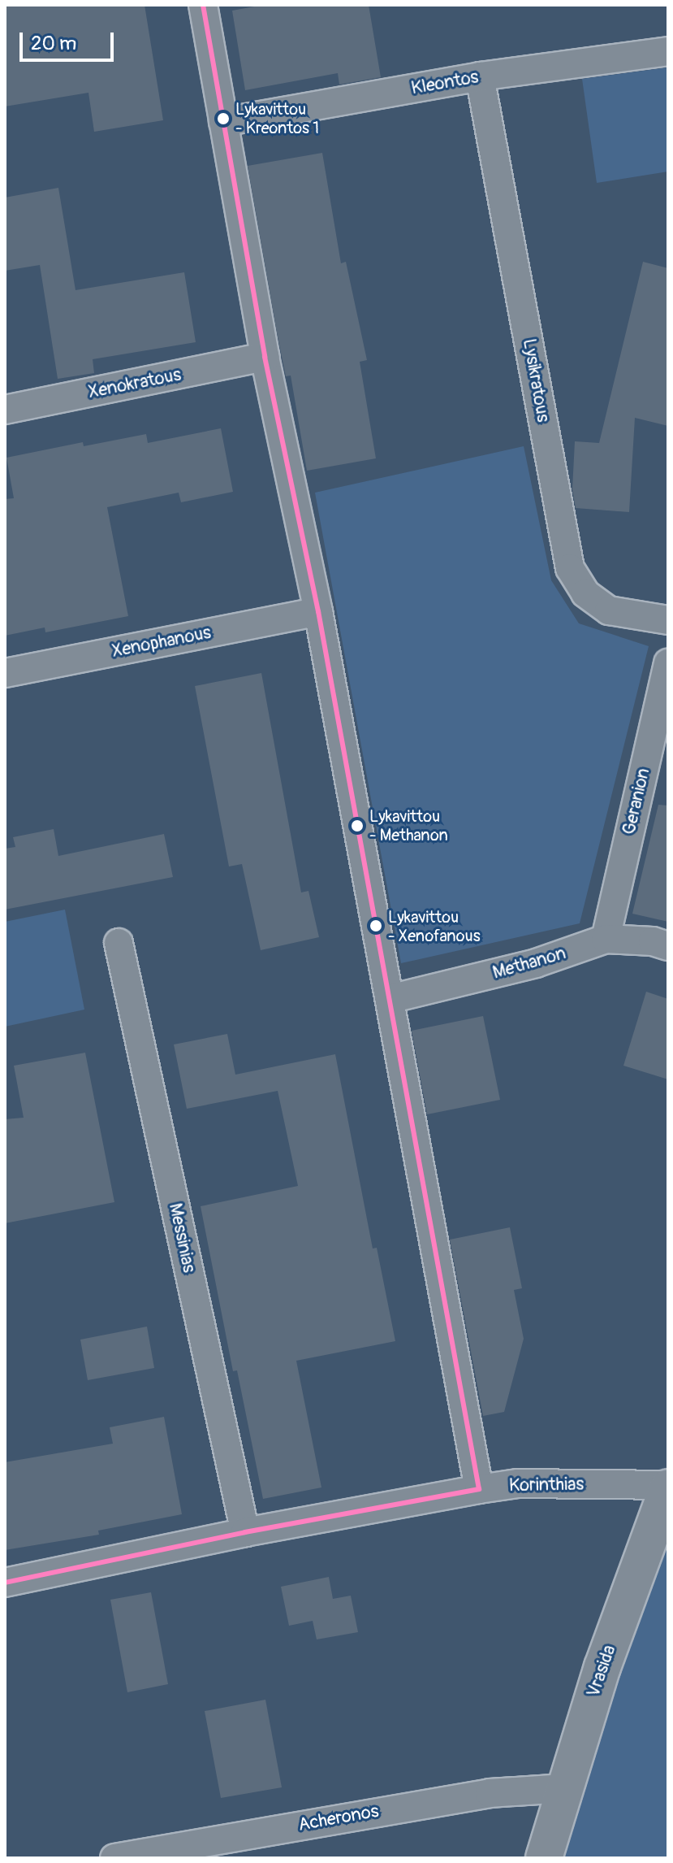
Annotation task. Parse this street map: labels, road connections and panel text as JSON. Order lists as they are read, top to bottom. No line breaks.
{"streets":{"street":["Kleontos","Lysikratous","Xenokratous","Xenophanous","Geranion","Methanon","Messinias","Korinthias","Vrasida","Acheronos"]},"crossings":[["Kleontos","Lysikratous"],["Geranion","Methanon"],["Messinias","Korinthias"],["Korinthias","Vrasida"],["Vrasida","Acheronos"]],"places":["Lykavittou - Kreontos 1","Lykavittou - Methanon","Lykavittou - Xenofanous"],"scale_bar":"20 m"}
